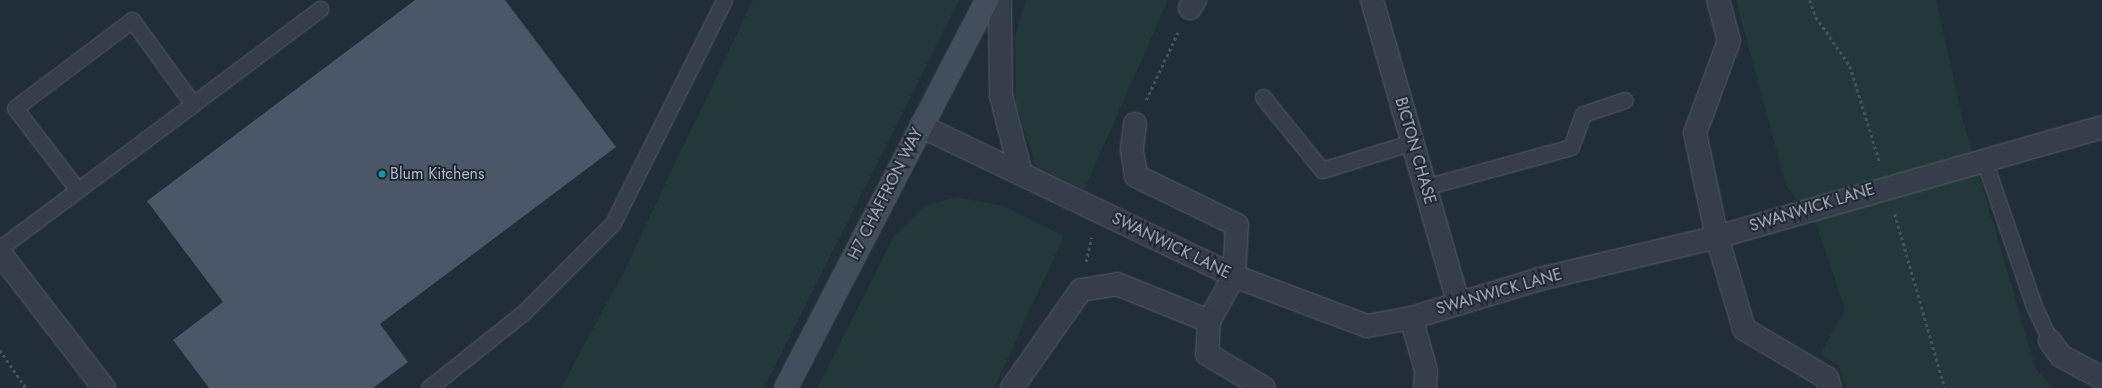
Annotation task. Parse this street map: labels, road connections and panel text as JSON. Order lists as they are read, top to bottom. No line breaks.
{"streets":{"street":["BICTON CHASE","H7 CHAFFRON WAY","SWANWICK LANE"]},"crossings":[["BICTON CHASE","SWANWICK LANE"],["H7 CHAFFRON WAY","SWANWICK LANE"]],"places":["Blum Kitchens"]}
